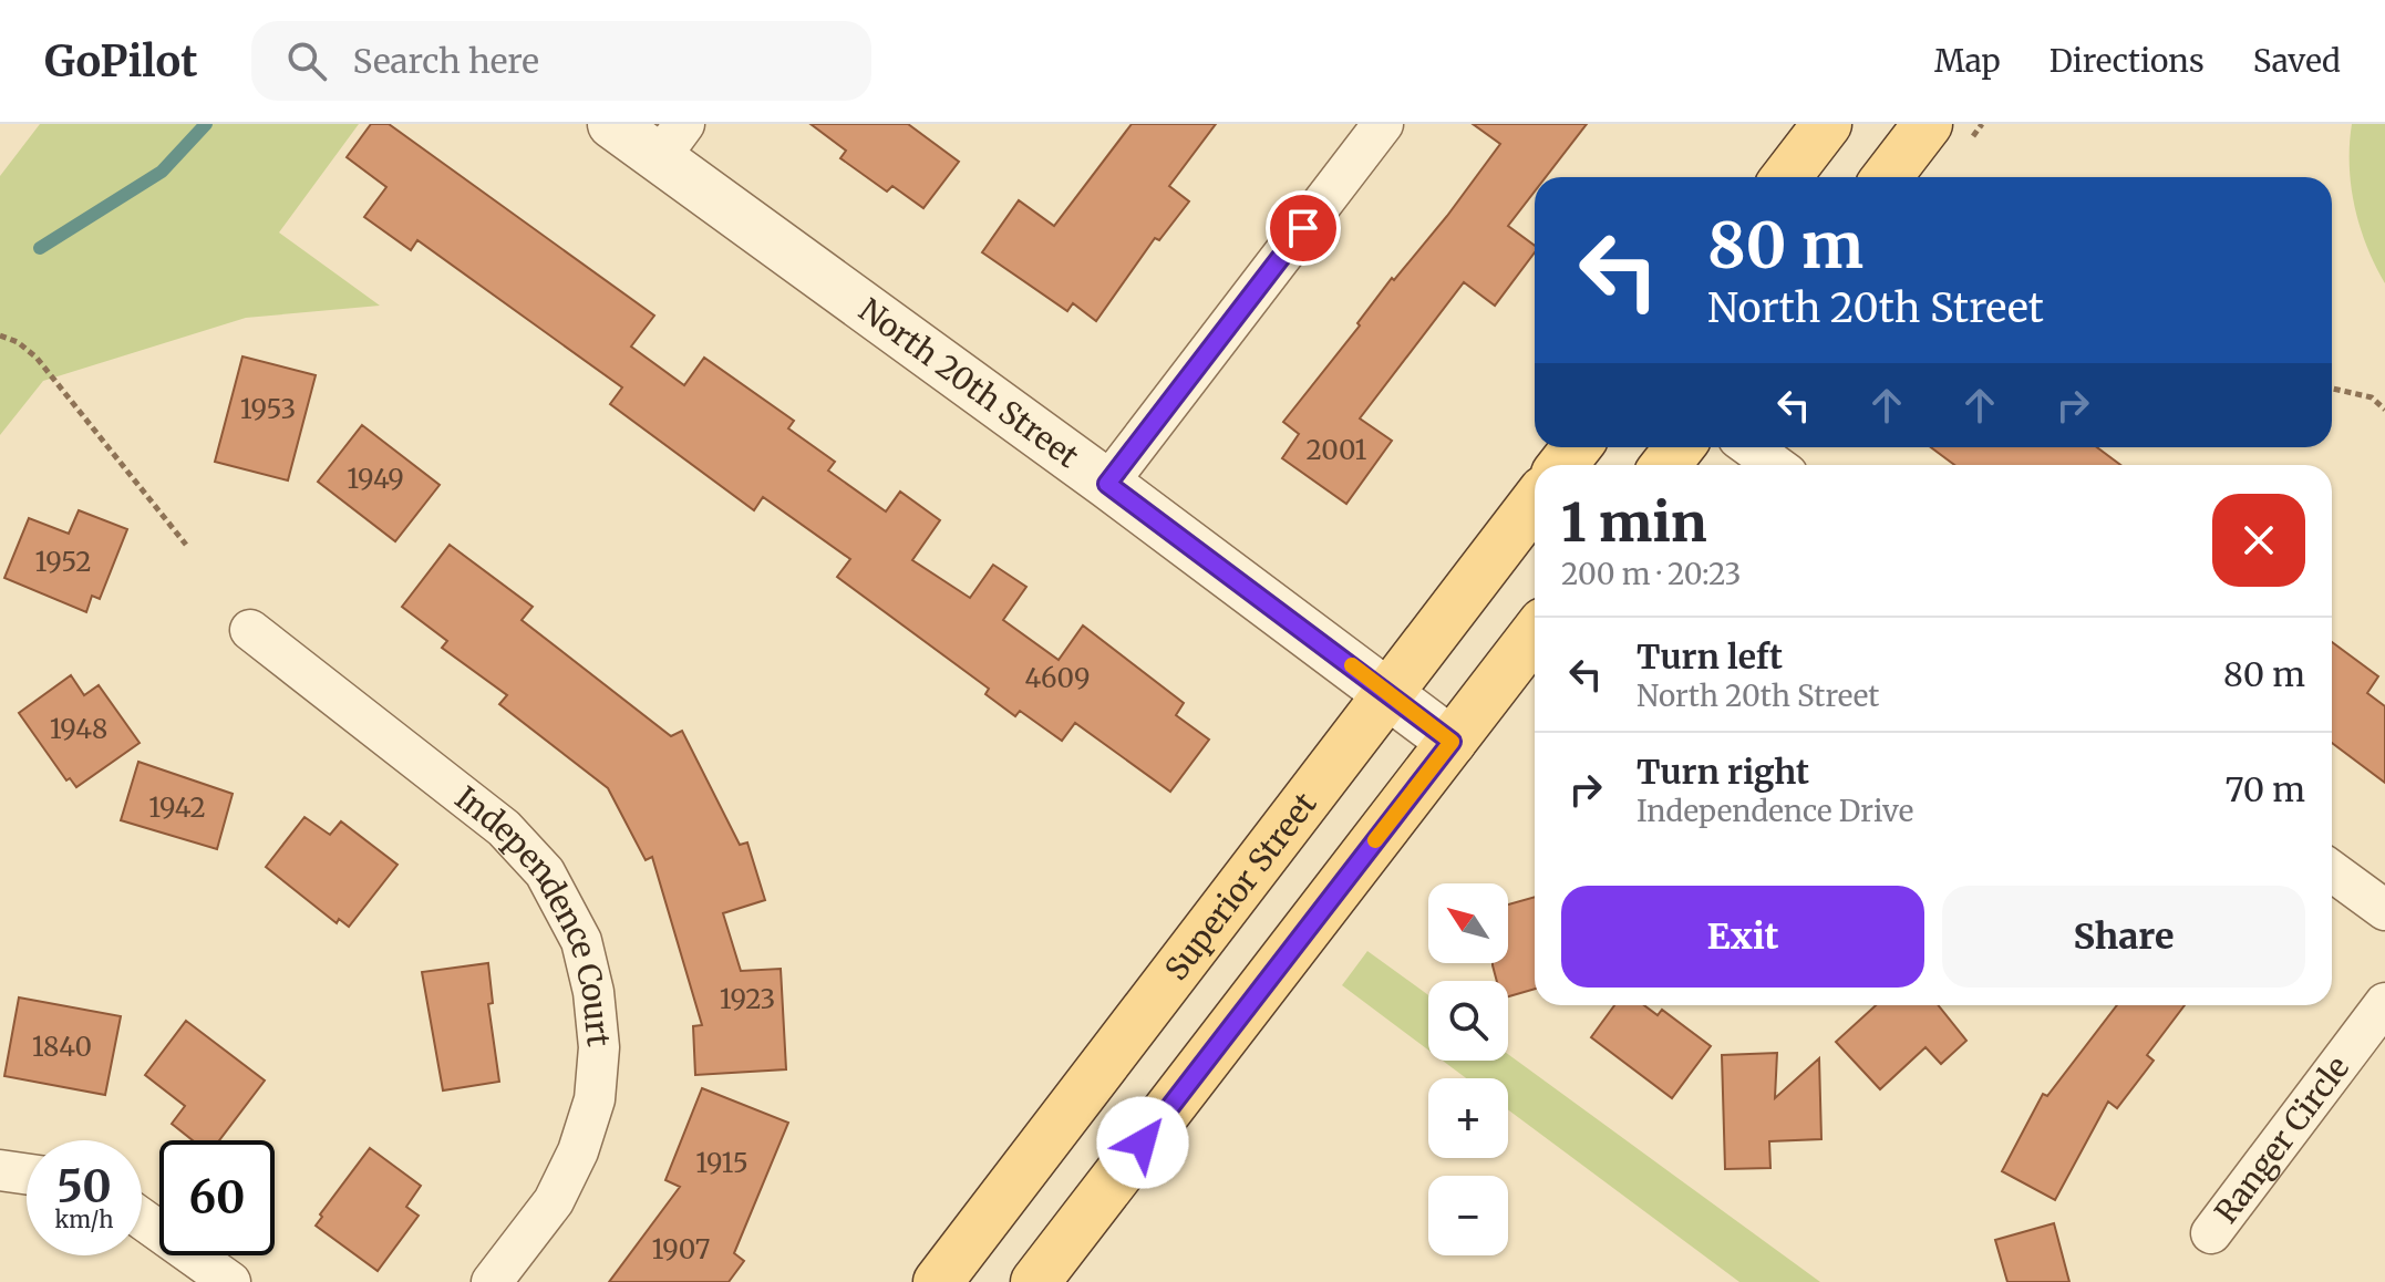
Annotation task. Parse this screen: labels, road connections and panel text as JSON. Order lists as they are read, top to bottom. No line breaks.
{"streets":{"main road":["Superior Street"],"street":["North 20th Street","Independence Court","Ranger Circle"]},"crossings":[["North 20th Street","Superior Street"]],"house_numbers":["1953","2001","1949","1952","4609","1948","1942","1923","1840","1915","1907"],"north":"top left","page":{"header":"GoPilot","search":"Search here","nav":["Map","Directions","Saved"],"turn":["80 m","North 20th Street"],"heading":["1 min","200 m · 20:23"],"list":[{"name":"Turn left","note":"North 20th Street","value":"80 m"},{"name":"Turn right","note":"Independence Drive","value":"70 m"}],"buttons":["Exit","Share"],"map_buttons":["+","−"],"speed":"50 km/h","limit":"60"}}
